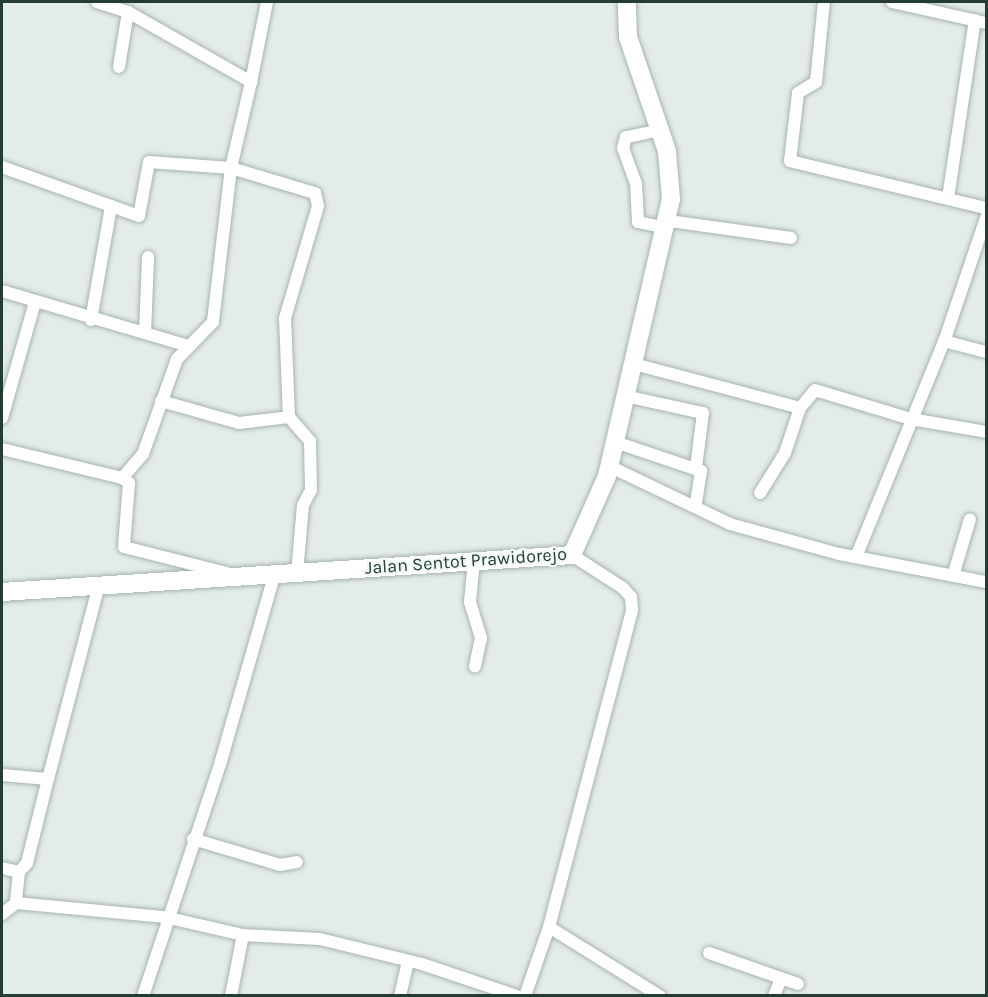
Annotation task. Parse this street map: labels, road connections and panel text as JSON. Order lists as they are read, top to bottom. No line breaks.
{"streets":{"main road":["Jalan Sentot Prawidorejo"]}}
